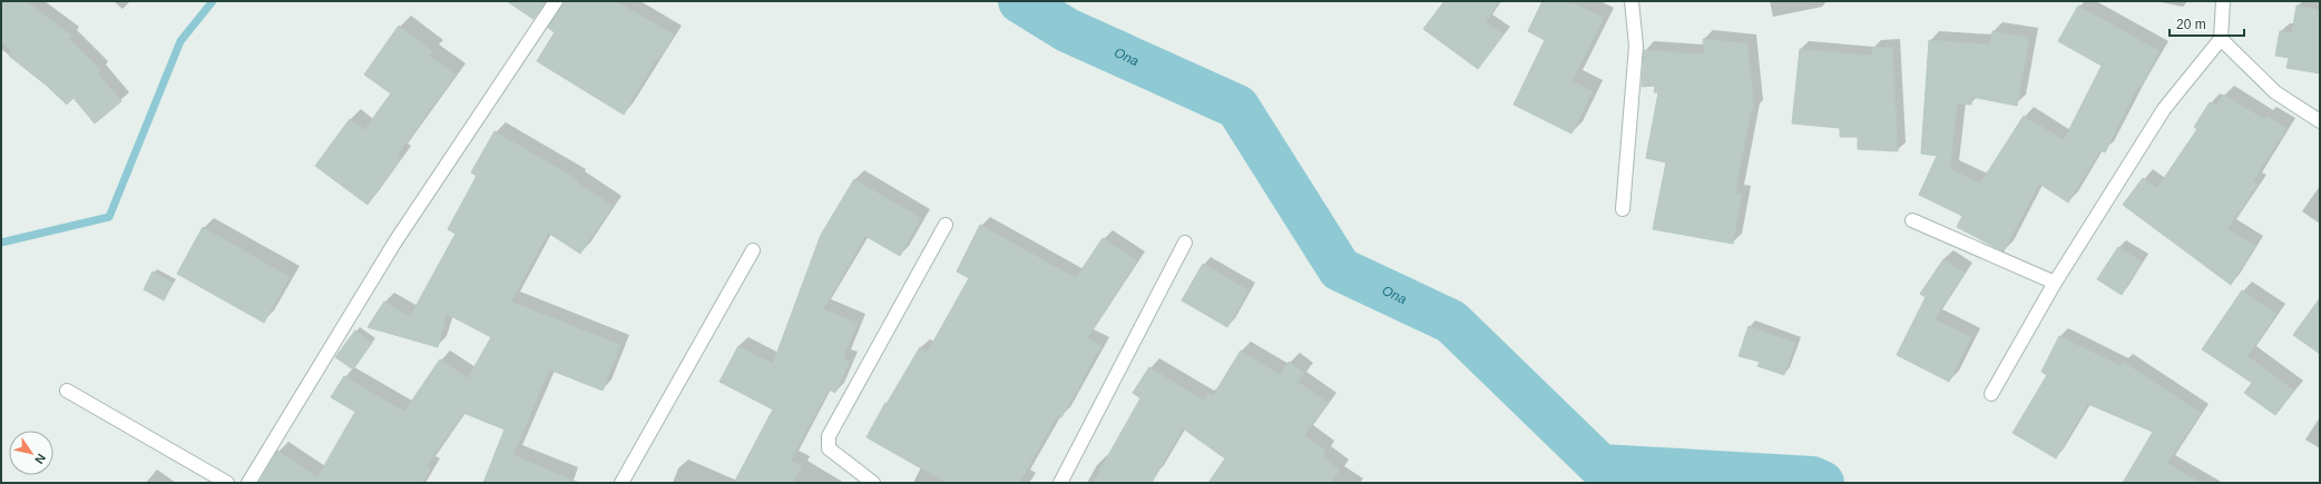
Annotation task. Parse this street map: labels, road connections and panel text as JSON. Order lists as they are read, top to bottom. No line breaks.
{"water":["Ona"],"scale_bar":"20 m","north":"bottom right"}
